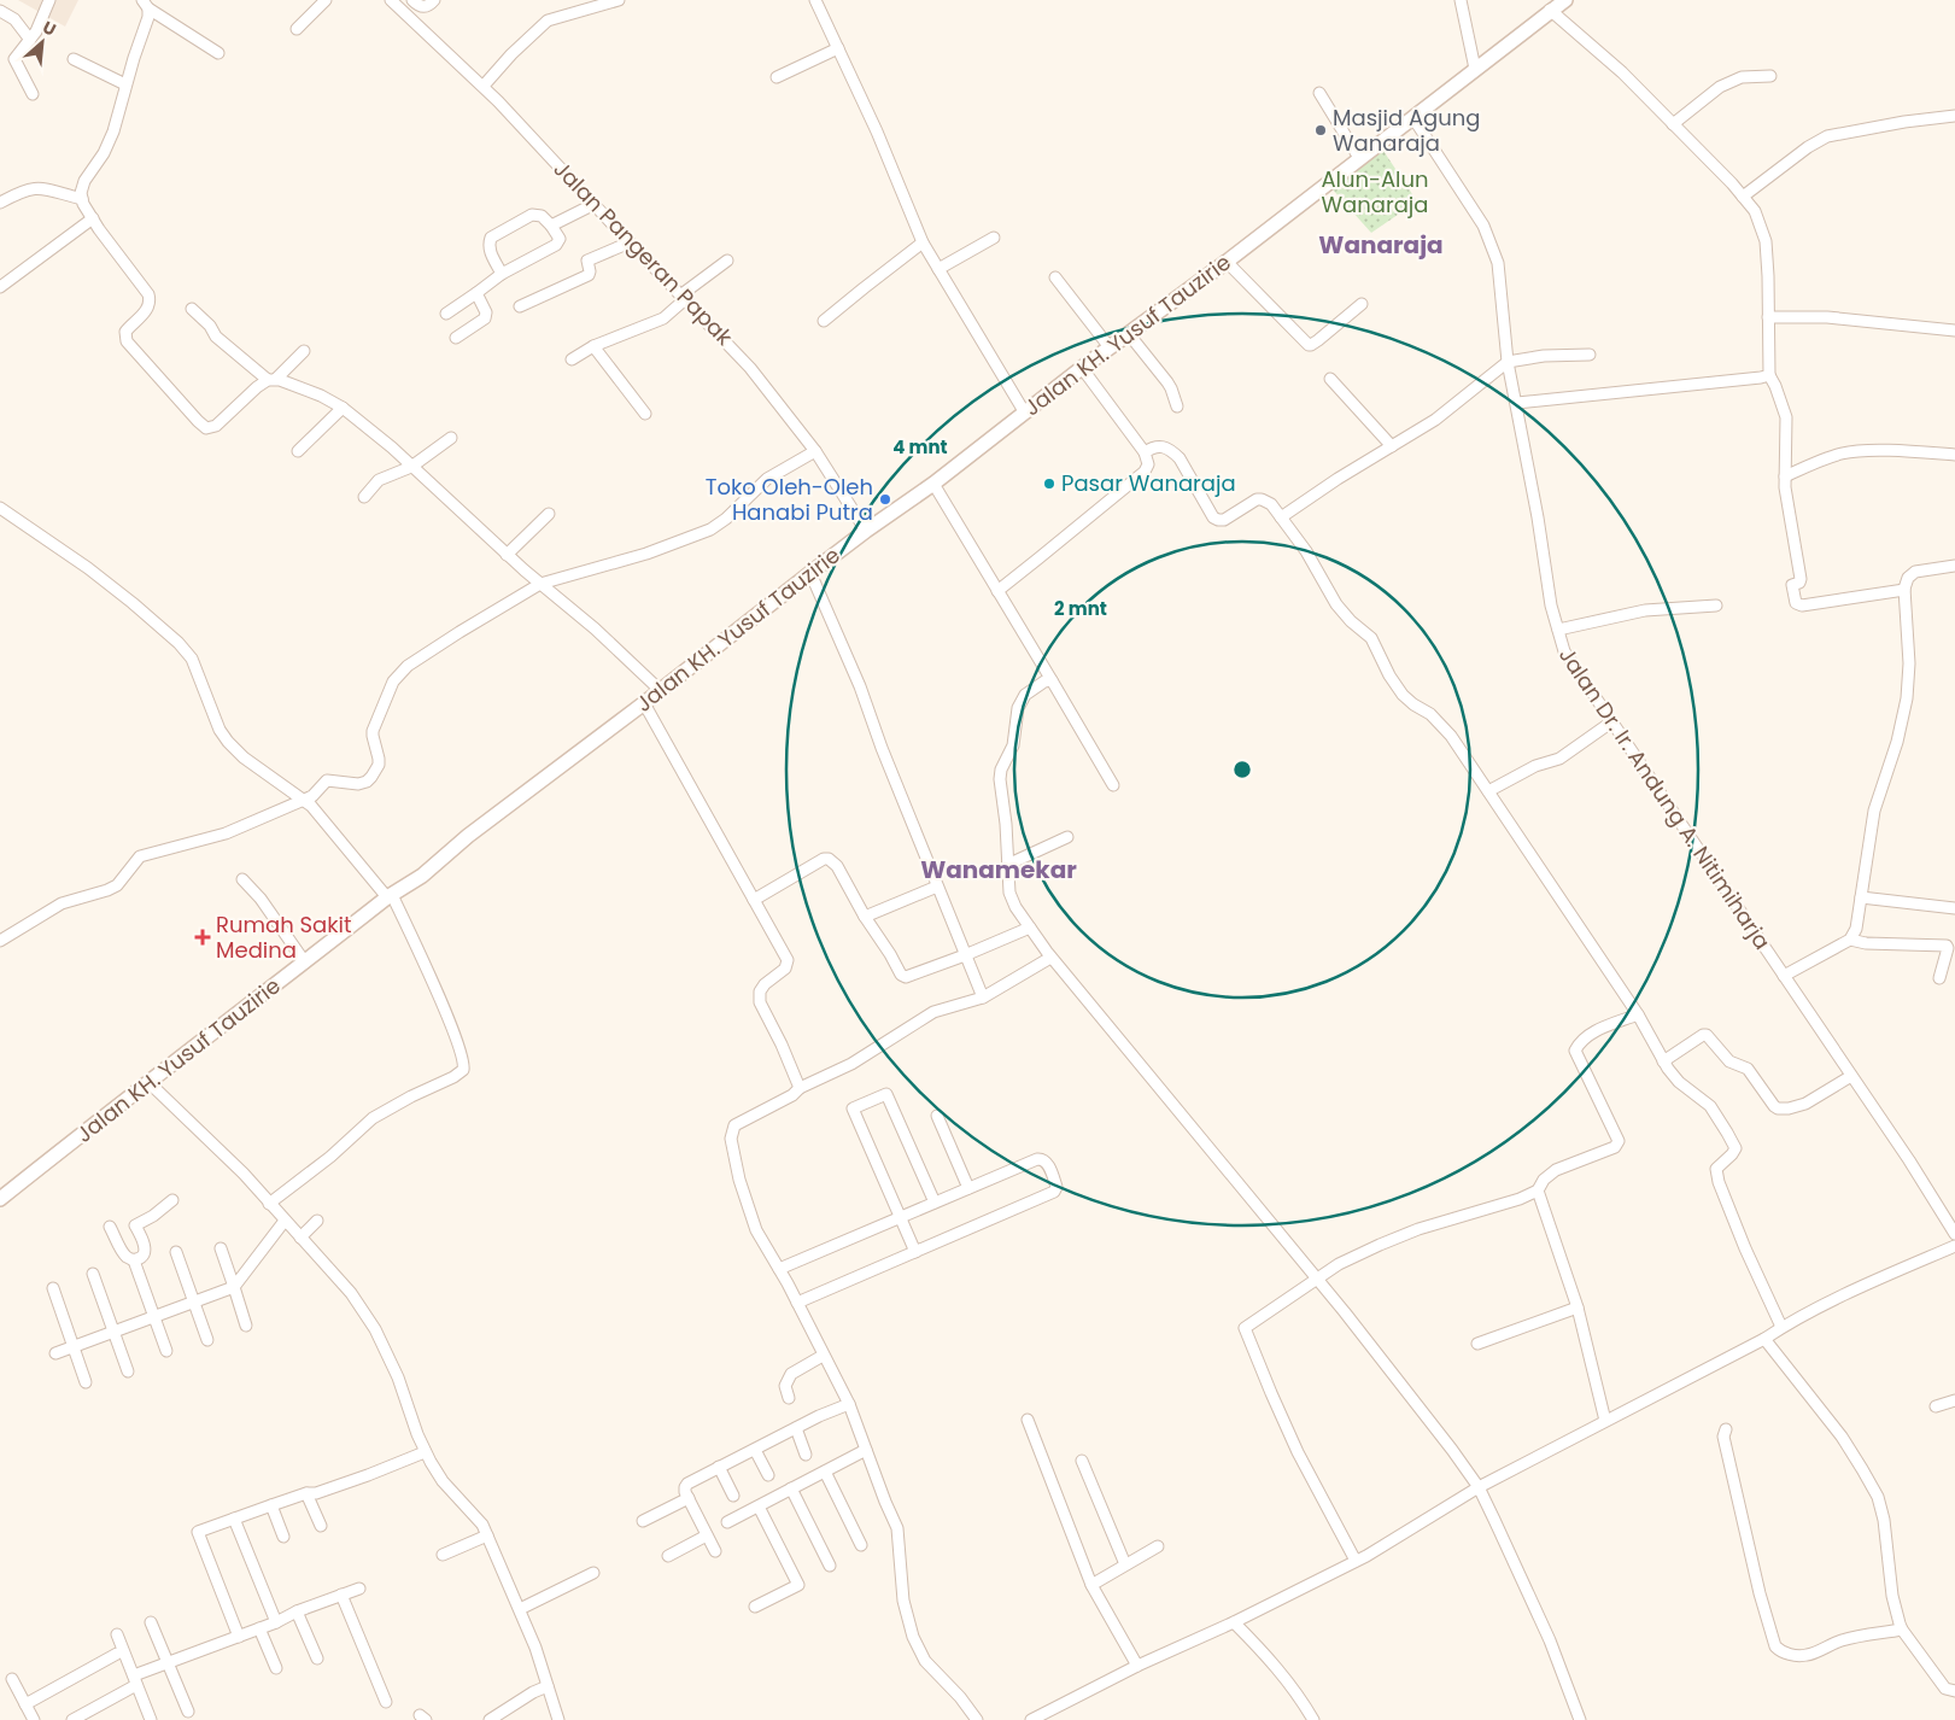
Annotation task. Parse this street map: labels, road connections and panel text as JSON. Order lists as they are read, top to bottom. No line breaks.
{"streets":{"main road":["Jalan KH. Yusuf Tauzirie"],"street":["Jalan Pangeran Papak","Jalan Dr. Ir. Andung A. Nitimiharja"]},"crossings":[["Jalan Pangeran Papak","Jalan KH. Yusuf Tauzirie"],["Jalan KH. Yusuf Tauzirie","Jalan Dr. Ir. Andung A. Nitimiharja"]],"districts":["Wanaraja","Wanamekar"],"parks":["Alun-Alun Wanaraja"],"places":{"other":["Masjid Agung Wanaraja","Pasar Wanaraja","Toko Oleh-Oleh Hanabi Putra"],"health":["Rumah Sakit Medina"]},"north":"top right","rings":["4 mnt","2 mnt"]}
